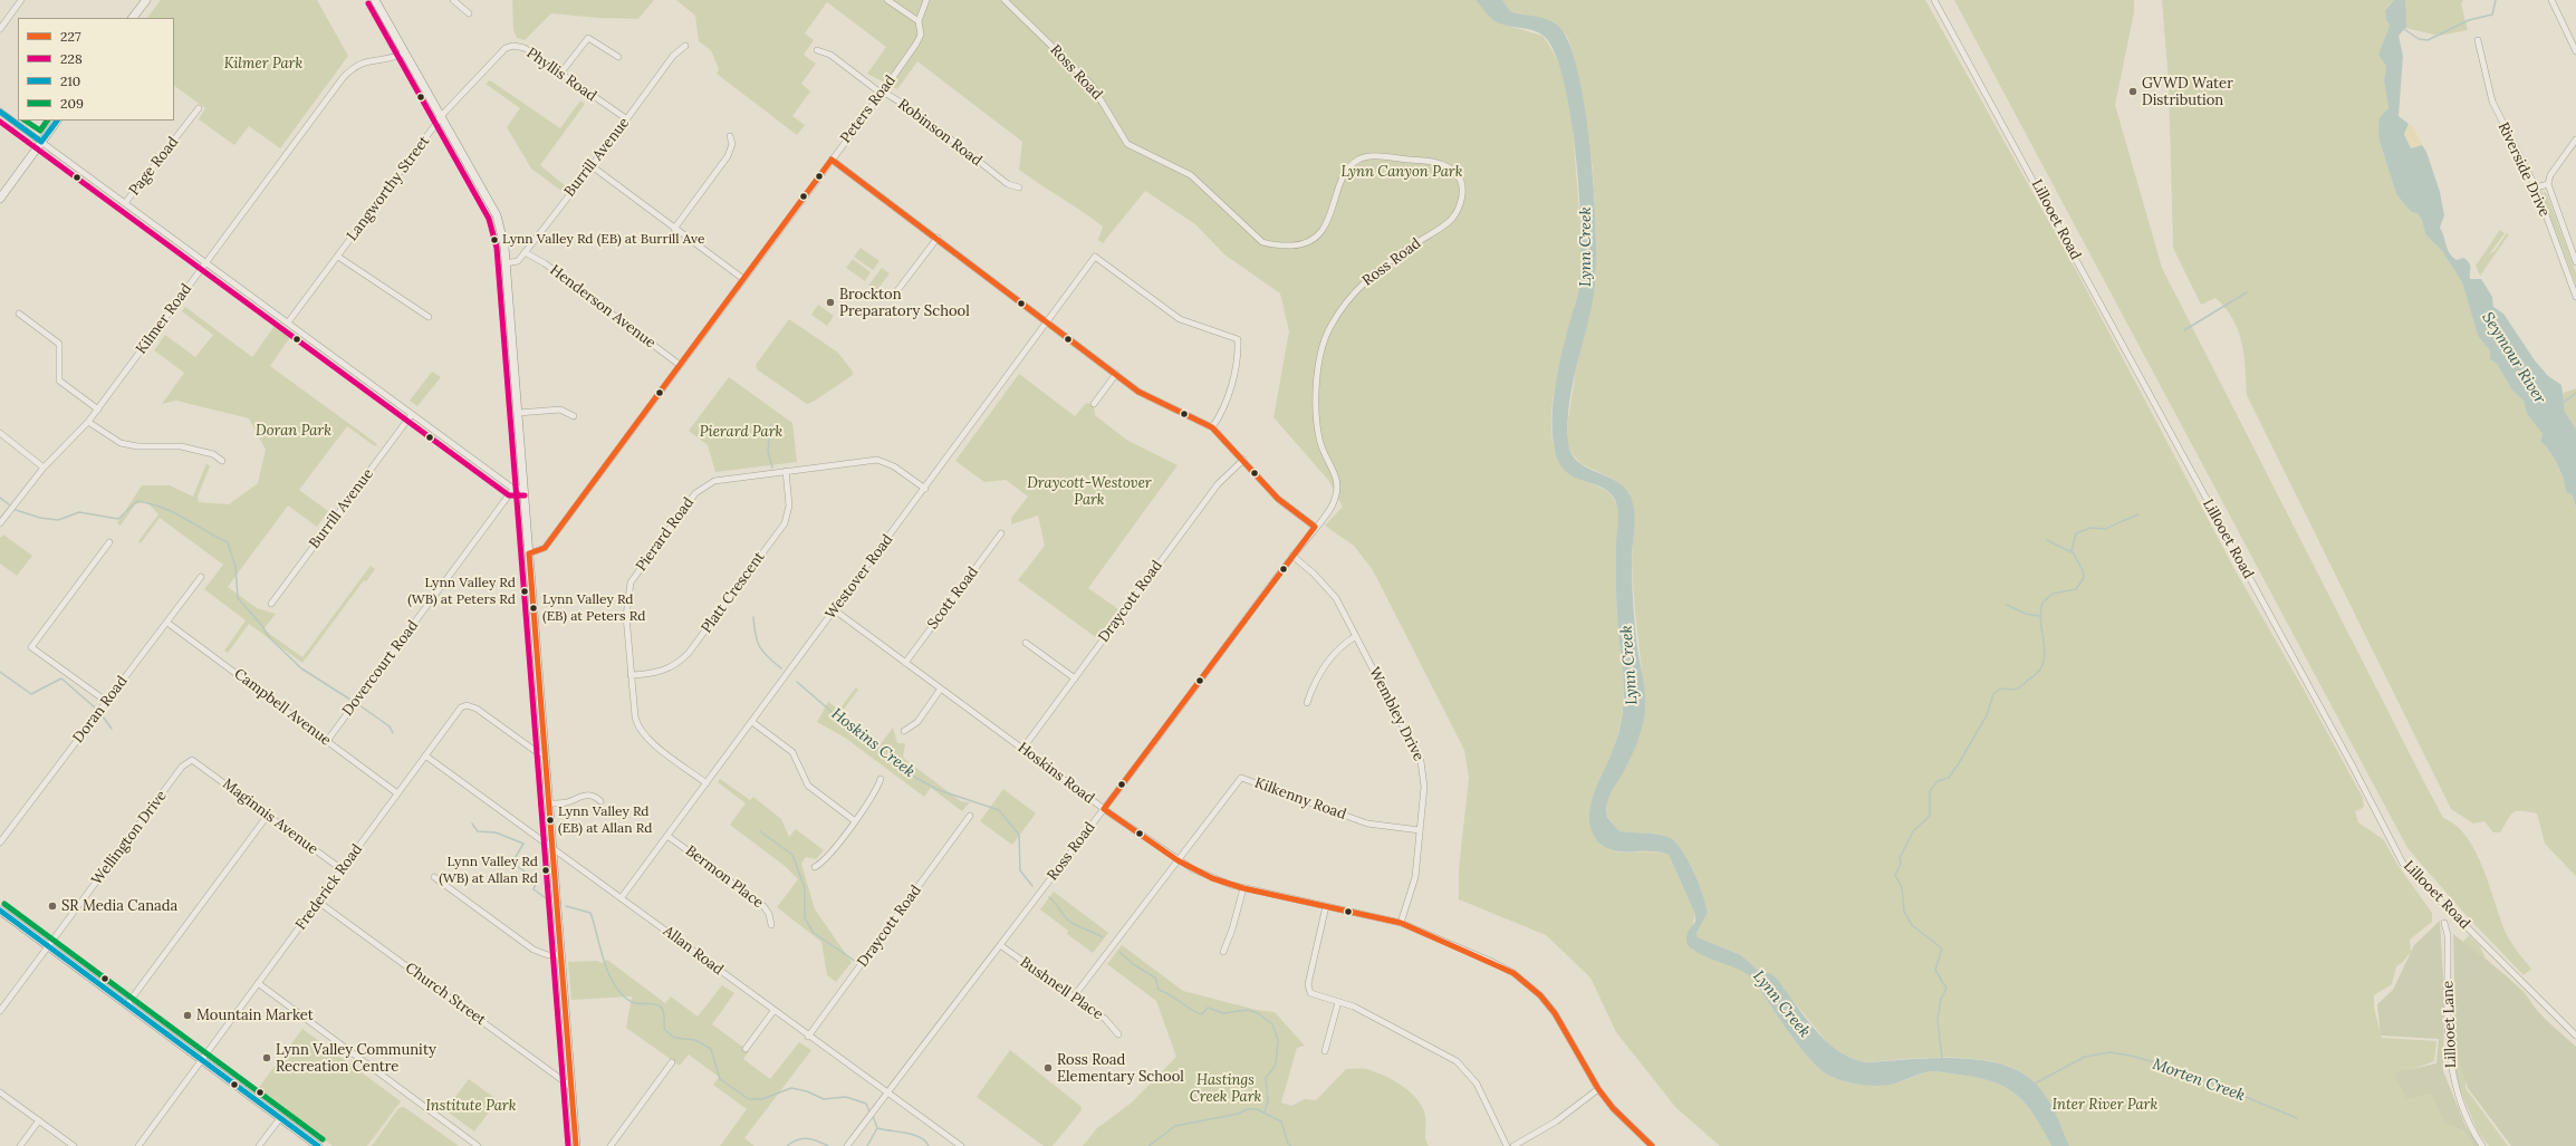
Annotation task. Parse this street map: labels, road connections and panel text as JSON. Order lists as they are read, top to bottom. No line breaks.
{"streets":{"street":["Ross Road","Phyllis Road","Peters Road","Robinson Road","Burrill Avenue","Page Road","Riverside Drive","Langworthy Street","Lillooet Road","Henderson Avenue","Kilmer Road","Pierard Road","Westover Road","Platt Crescent","Scott Road","Draycott Road","Dovercourt Road","Campbell Avenue","Doran Road","Wembley Drive","Hoskins Road","Kilkenny Road","Maginnis Avenue","Wellington Drive","Bermon Place","Frederick Road","Allan Road","Bushnell Place","Church Street","Lillooet Lane"]},"crossings":[["Ross Road","Wembley Drive"],["Ross Road","Hoskins Road"],["Ross Road","Allan Road"],["Ross Road","Bushnell Place"],["Phyllis Road","Burrill Avenue"],["Phyllis Road","Langworthy Street"],["Peters Road","Robinson Road"],["Peters Road","Henderson Avenue"],["Burrill Avenue","Henderson Avenue"],["Pierard Road","Westover Road"],["Pierard Road","Platt Crescent"],["Westover Road","Hoskins Road"],["Westover Road","Bermon Place"],["Westover Road","Allan Road"],["Scott Road","Hoskins Road"],["Draycott Road","Hoskins Road"],["Draycott Road","Allan Road"],["Dovercourt Road","Campbell Avenue"],["Campbell Avenue","Doran Road"],["Campbell Avenue","Frederick Road"],["Wembley Drive","Hoskins Road"],["Wembley Drive","Kilkenny Road"],["Hoskins Road","Kilkenny Road"],["Kilkenny Road","Bushnell Place"],["Maginnis Avenue","Wellington Drive"],["Maginnis Avenue","Frederick Road"],["Frederick Road","Allan Road"],["Frederick Road","Church Street"]],"water":["Lynn Creek","Seymour River","Hoskins Creek","Morten Creek"],"parks":["Kilmer Park","Lynn Canyon Park","Doran Park","Pierard Park","Draycott-Westover Park","Hastings Creek Park","Inter River Park","Institute Park"],"places":["GVWD Water Distribution","Lynn Valley Rd (EB) at Burrill Ave","Brockton Preparatory School","Lynn Valley Rd (WB) at Peters Rd","Lynn Valley Rd (EB) at Peters Rd","Lynn Valley Rd (EB) at Allan Rd","Lynn Valley Rd (WB) at Allan Rd","SR Media Canada","Mountain Market","Lynn Valley Community Recreation Centre","Ross Road Elementary School"],"lines":["transit line 228","transit line 210","transit line 209","transit line 227"],"legend":["227","228","210","209"]}
